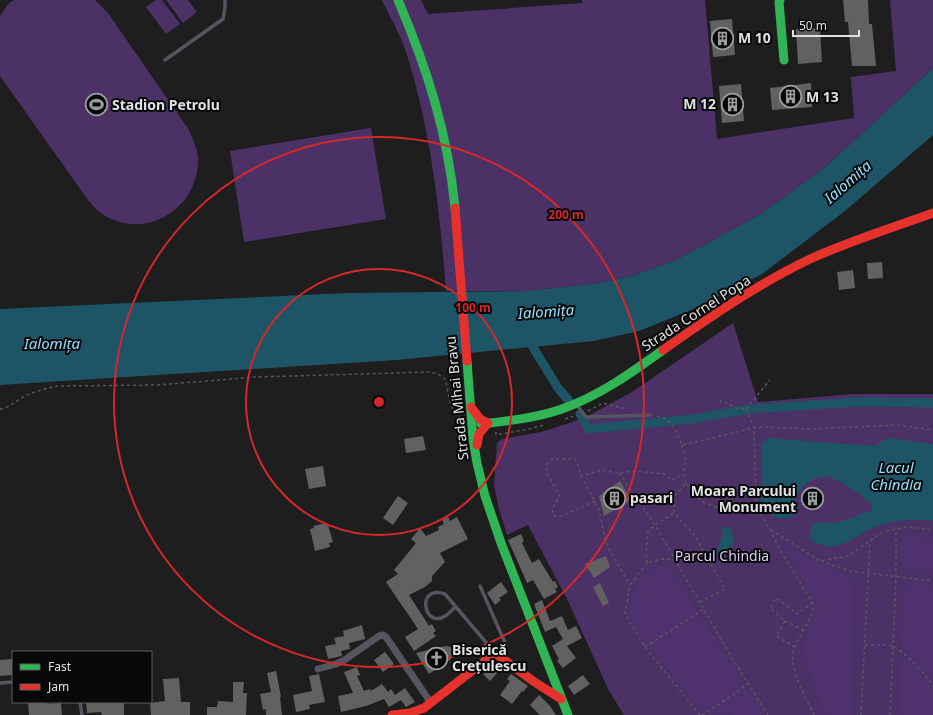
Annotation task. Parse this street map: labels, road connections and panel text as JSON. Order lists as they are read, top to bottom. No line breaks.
{"streets":{"main road":["Strada Cornel Popa","Strada Mihai Bravu"]},"crossings":[["Strada Cornel Popa","Strada Mihai Bravu"]],"water":["Ialomița","Lacul Chindia"],"parks":["Parcul Chindia"],"places":{"building":["M 10","M 13","M 12","pasari","Moara Parcului Monument"],"sports":["Stadion Petrolu"],"church":["Biserică Crețulescu"]},"legend":["Fast","Jam"],"scale_bar":"50 m","rings":["200 m","100 m"]}
